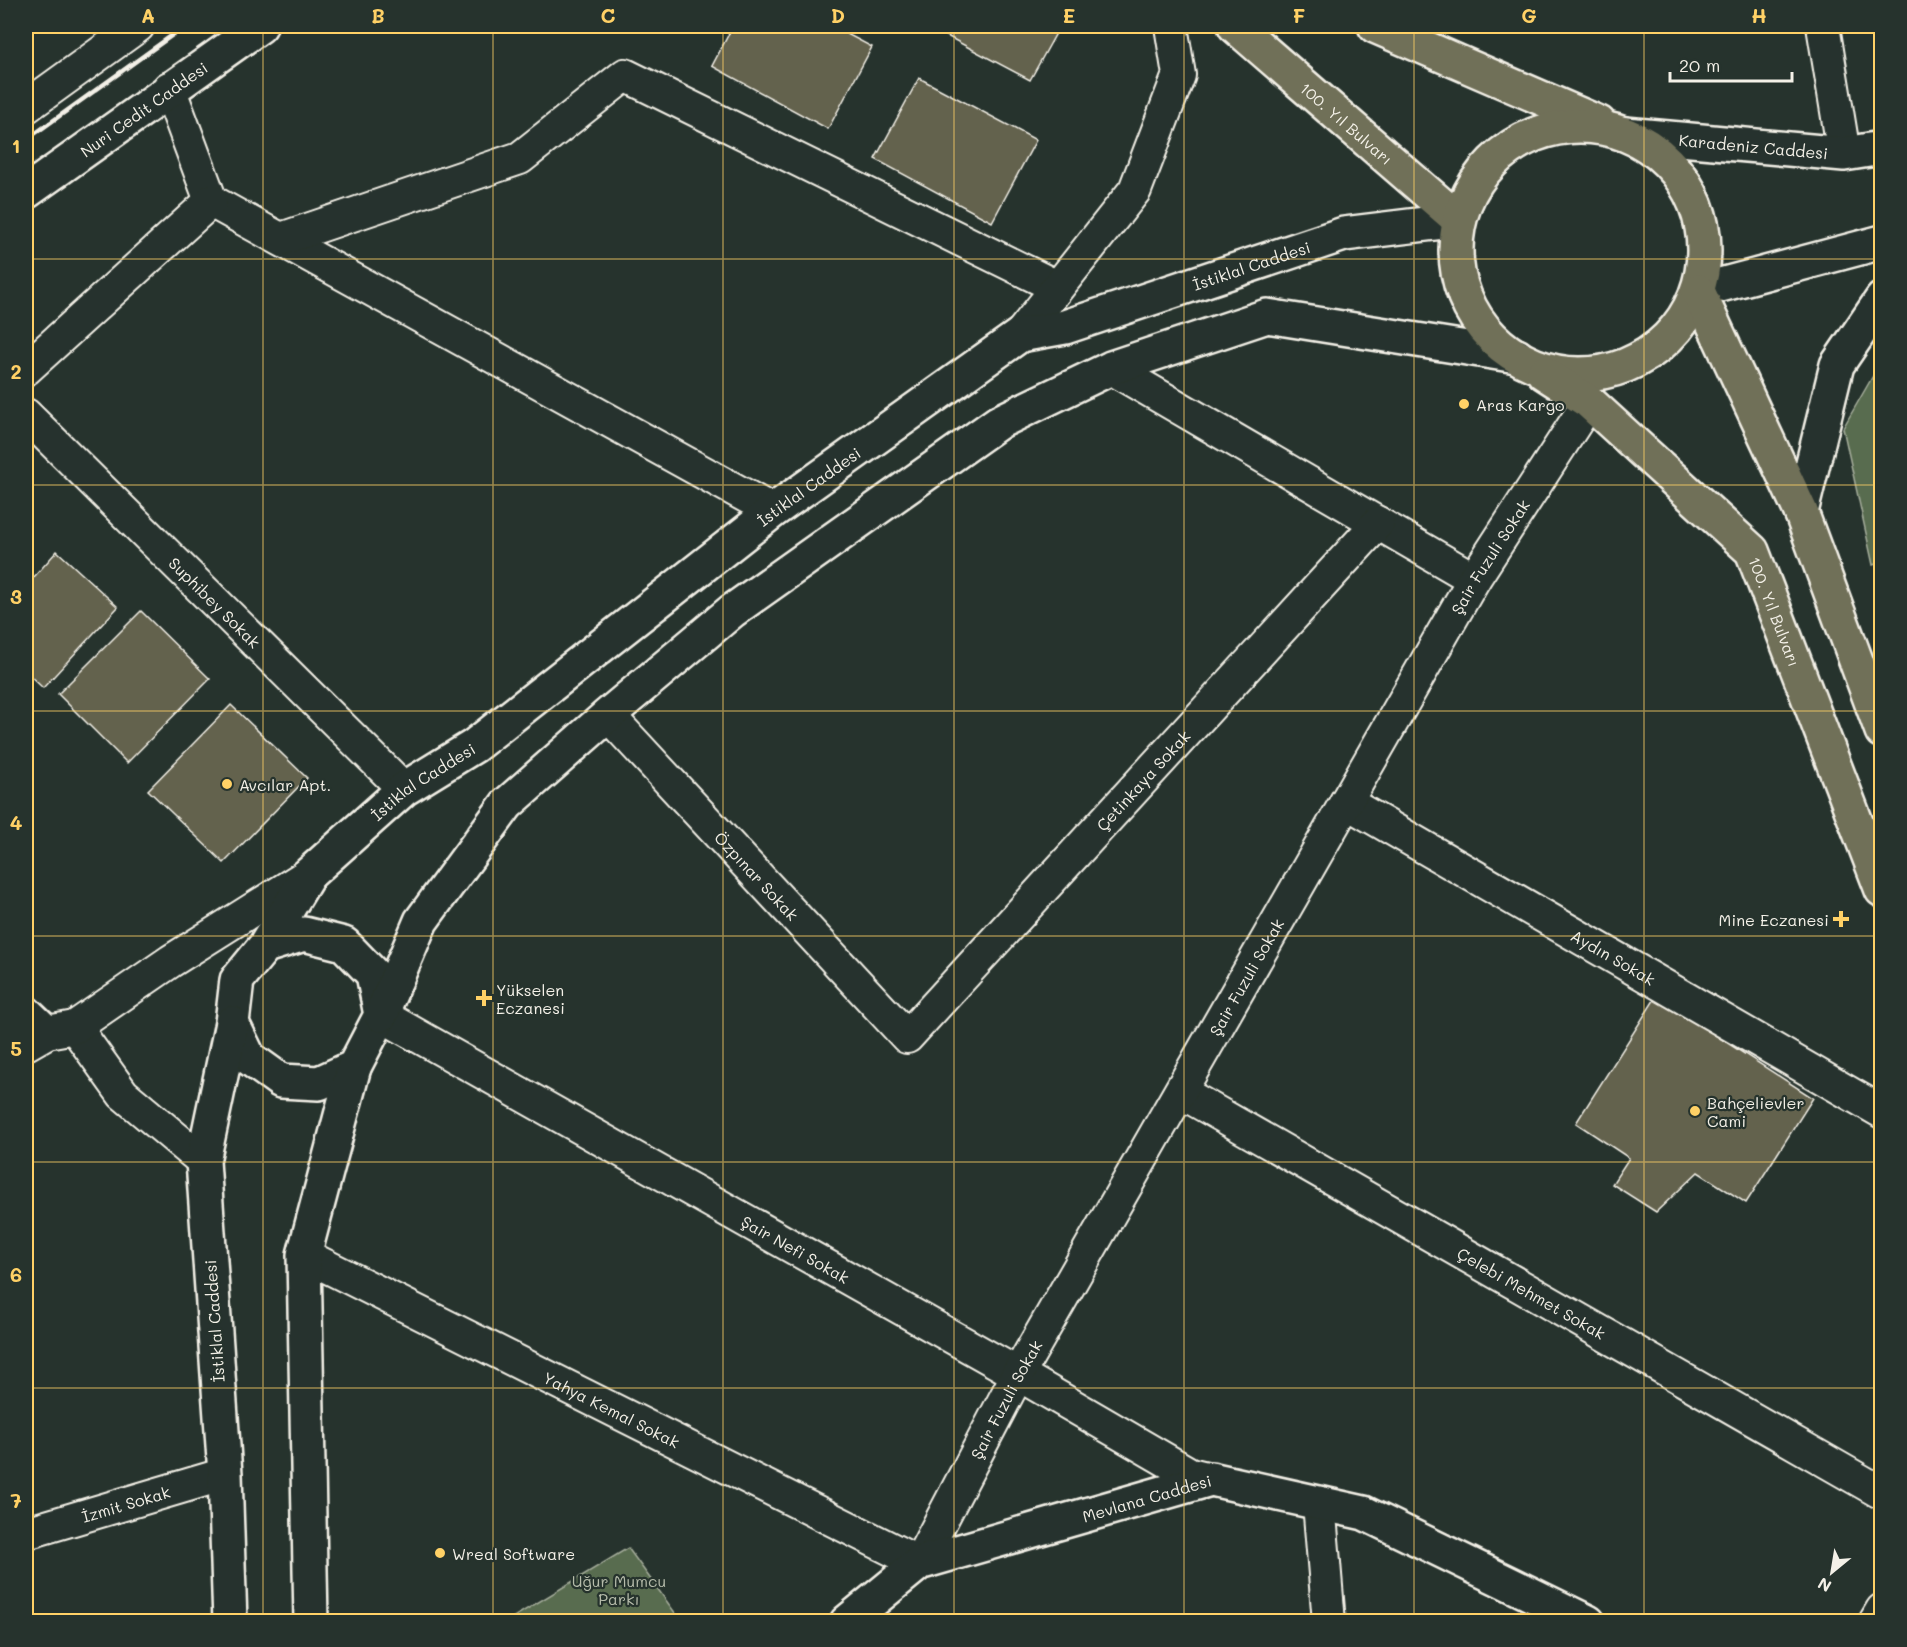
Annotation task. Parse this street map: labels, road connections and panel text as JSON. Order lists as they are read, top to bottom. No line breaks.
{"streets":{"main road":["Nuri Cedit Caddesi","100. Yıl Bulvarı","Karadeniz Caddesi","İstiklal Caddesi","Mevlana Caddesi"],"street":["Şair Fuzuli Sokak","Suphibey Sokak","Çetinkaya Sokak","Özpınar Sokak","Aydın Sokak","Şair Nefi Sokak","Çelebi Mehmet Sokak","Yahya Kemal Sokak","İzmit Sokak"]},"crossings":[["100. Yıl Bulvarı","İstiklal Caddesi"],["100. Yıl Bulvarı","Şair Fuzuli Sokak"],["İstiklal Caddesi","Suphibey Sokak"],["İstiklal Caddesi","Şair Nefi Sokak"],["İstiklal Caddesi","İzmit Sokak"],["Şair Fuzuli Sokak","Aydın Sokak"],["Şair Fuzuli Sokak","Şair Nefi Sokak"],["Şair Fuzuli Sokak","Çelebi Mehmet Sokak"],["Şair Fuzuli Sokak","Yahya Kemal Sokak"],["Şair Fuzuli Sokak","Mevlana Caddesi"],["Çetinkaya Sokak","Özpınar Sokak"],["Şair Nefi Sokak","Mevlana Caddesi"],["Yahya Kemal Sokak","Mevlana Caddesi"]],"parks":["Uğur Mumcu Parkı"],"places":{"other":["Aras Kargo","Avcılar Apt.","Bahçelievler Cami","Wreal Software"],"health":["Mine Eczanesi","Yükselen Eczanesi"]},"scale_bar":"20 m","north":"bottom left","grid":{"columns":["A","B","C","D","E","F","G","H"],"rows":["1","2","3","4","5","6","7"]}}
